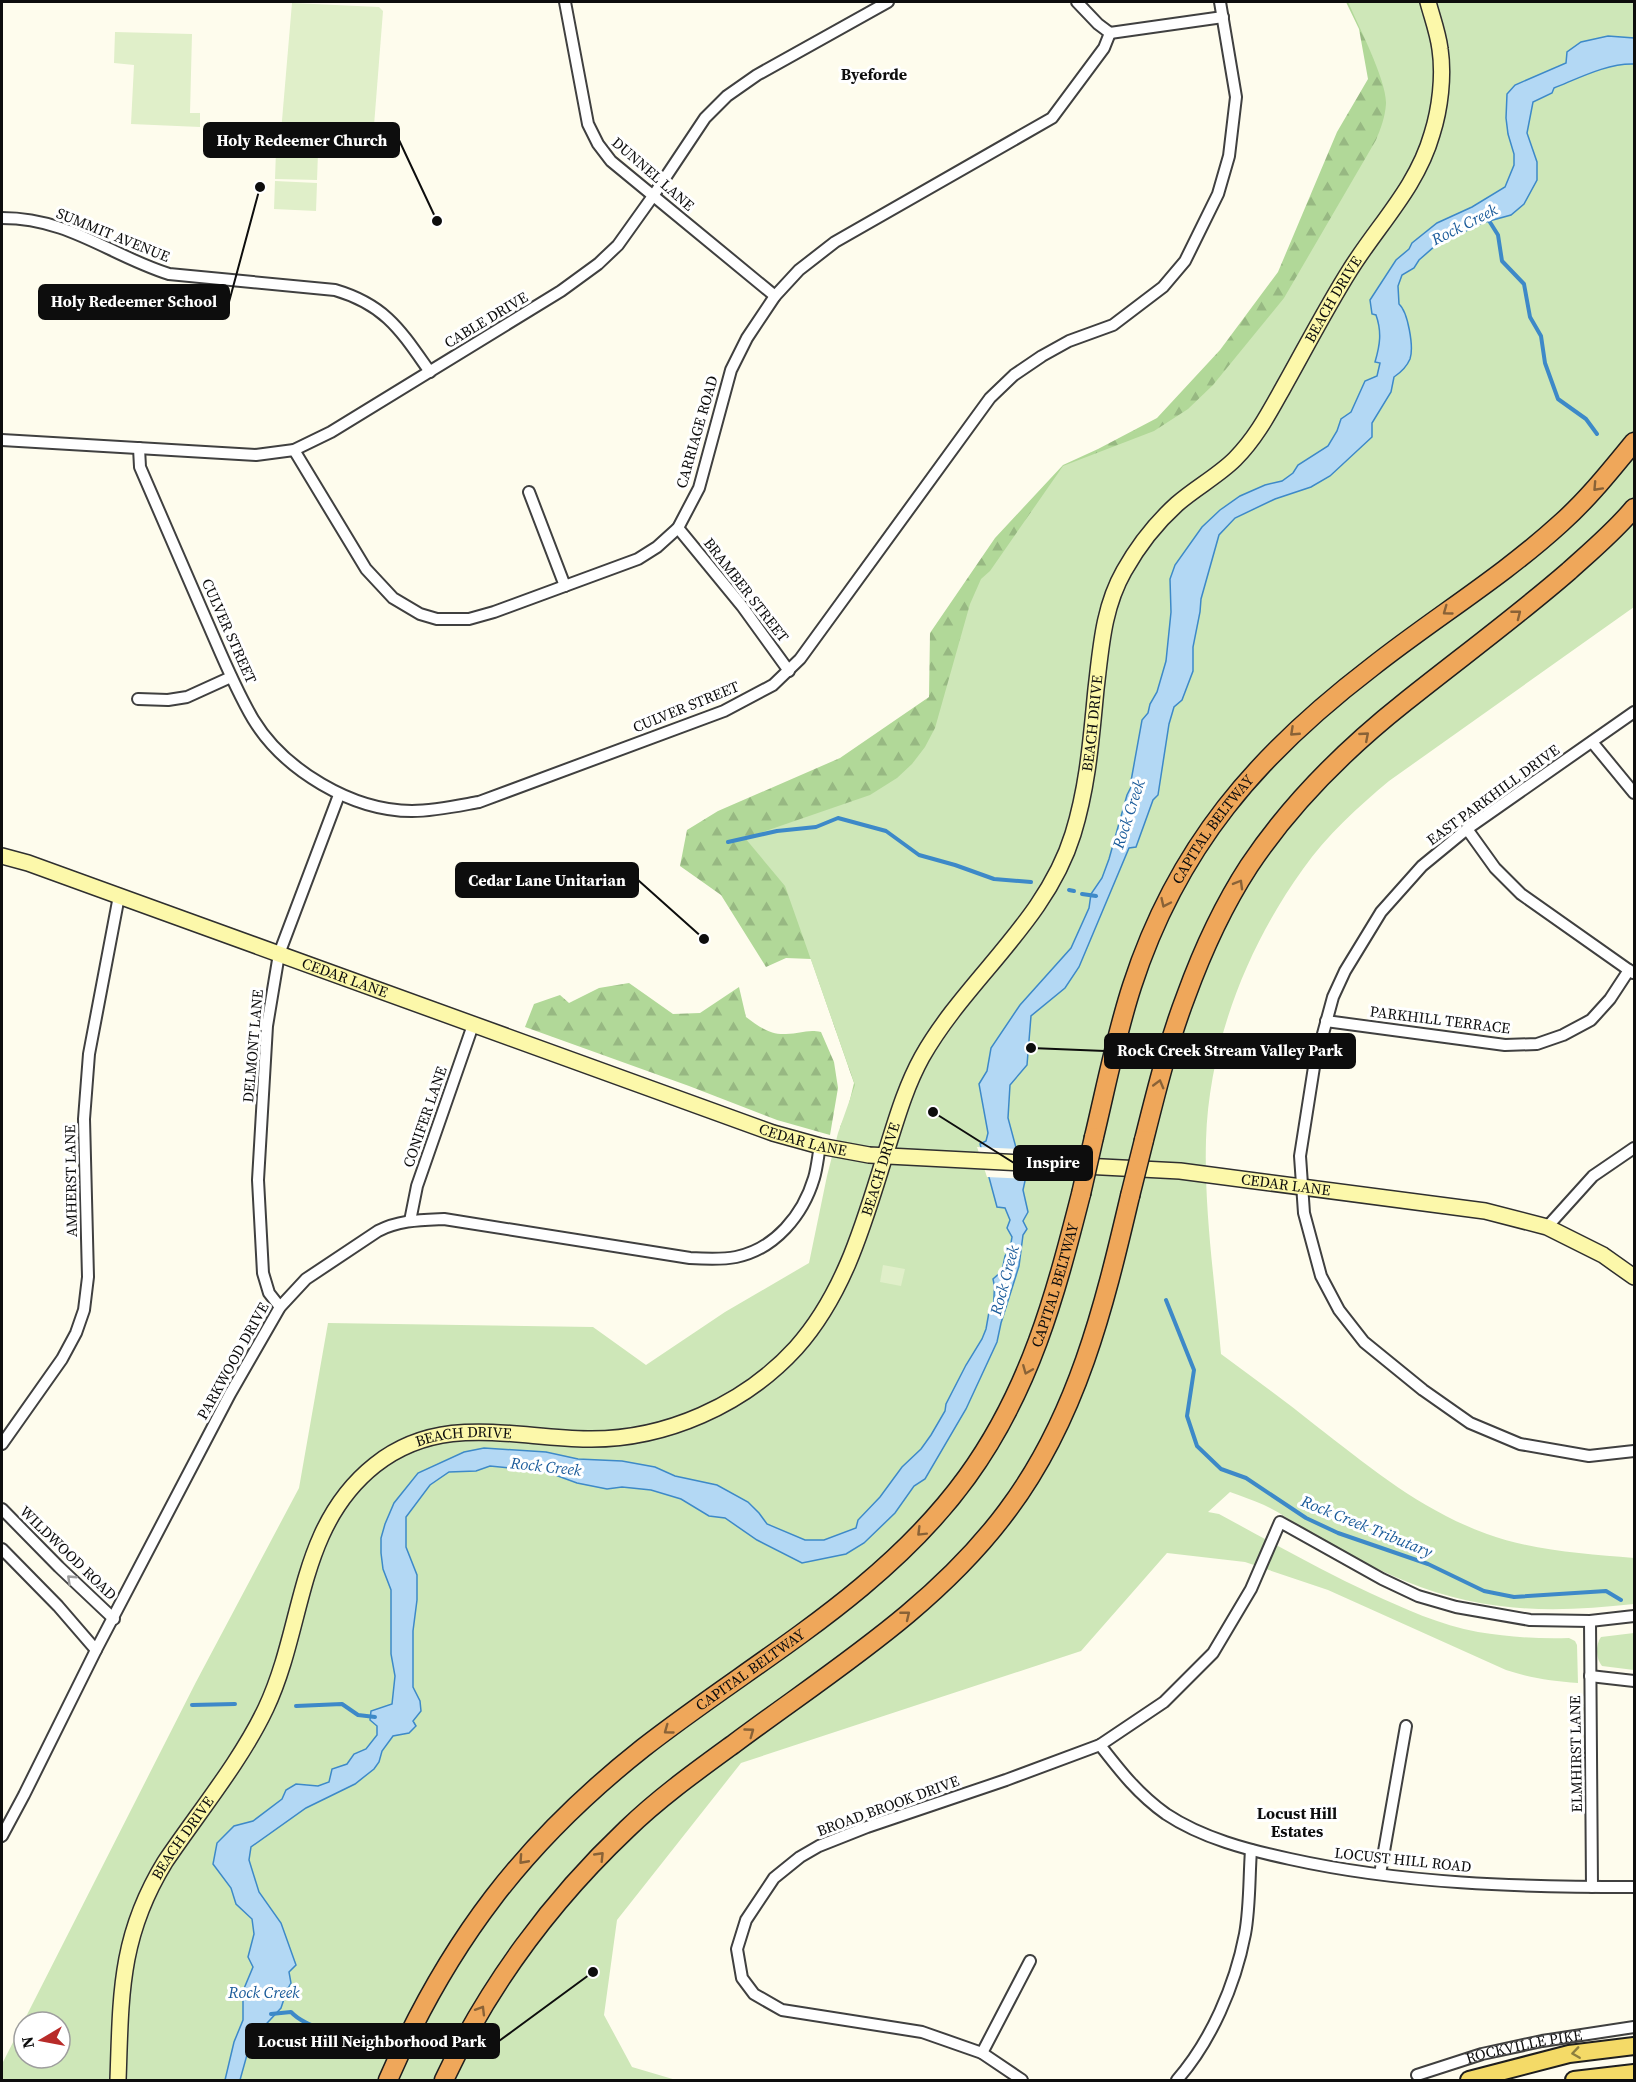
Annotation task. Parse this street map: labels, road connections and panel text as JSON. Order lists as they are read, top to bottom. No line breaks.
{"streets":{"highway":["CAPITAL BELTWAY"],"main road":["ROCKVILLE PIKE"],"street":["DUNNEL LANE","SUMMIT AVENUE","BEACH DRIVE","CABLE DRIVE","CARRIAGE ROAD","BRAMBER STREET","CULVER STREET","EAST PARKHILL DRIVE","CEDAR LANE","PARKHILL TERRACE","DELMONT LANE","CONIFER LANE","AMHERST LANE","PARKWOOD DRIVE","WILDWOOD ROAD","ELMHIRST LANE","BROAD BROOK DRIVE","LOCUST HILL ROAD"]},"crossings":[["DUNNEL LANE","CABLE DRIVE"],["DUNNEL LANE","CARRIAGE ROAD"],["SUMMIT AVENUE","CABLE DRIVE"],["BEACH DRIVE","CEDAR LANE"],["CABLE DRIVE","CARRIAGE ROAD"],["CABLE DRIVE","CULVER STREET"],["CARRIAGE ROAD","BRAMBER STREET"],["BRAMBER STREET","CULVER STREET"],["CULVER STREET","DELMONT LANE"],["EAST PARKHILL DRIVE","CEDAR LANE"],["EAST PARKHILL DRIVE","PARKHILL TERRACE"],["CEDAR LANE","DELMONT LANE"],["CEDAR LANE","CONIFER LANE"],["CEDAR LANE","AMHERST LANE"],["CEDAR LANE","PARKWOOD DRIVE"],["DELMONT LANE","PARKWOOD DRIVE"],["CONIFER LANE","PARKWOOD DRIVE"],["PARKWOOD DRIVE","WILDWOOD ROAD"],["ELMHIRST LANE","BROAD BROOK DRIVE"],["ELMHIRST LANE","LOCUST HILL ROAD"],["BROAD BROOK DRIVE","LOCUST HILL ROAD"]],"districts":["Byeforde","Locust Hill Estates"],"water":["Rock Creek","Rock Creek Tributary"],"places":["Holy Redeemer School","Holy Redeemer Church","Cedar Lane Unitarian","Rock Creek Stream Valley Park","Inspire","Locust Hill Neighborhood Park"],"north":"left"}
